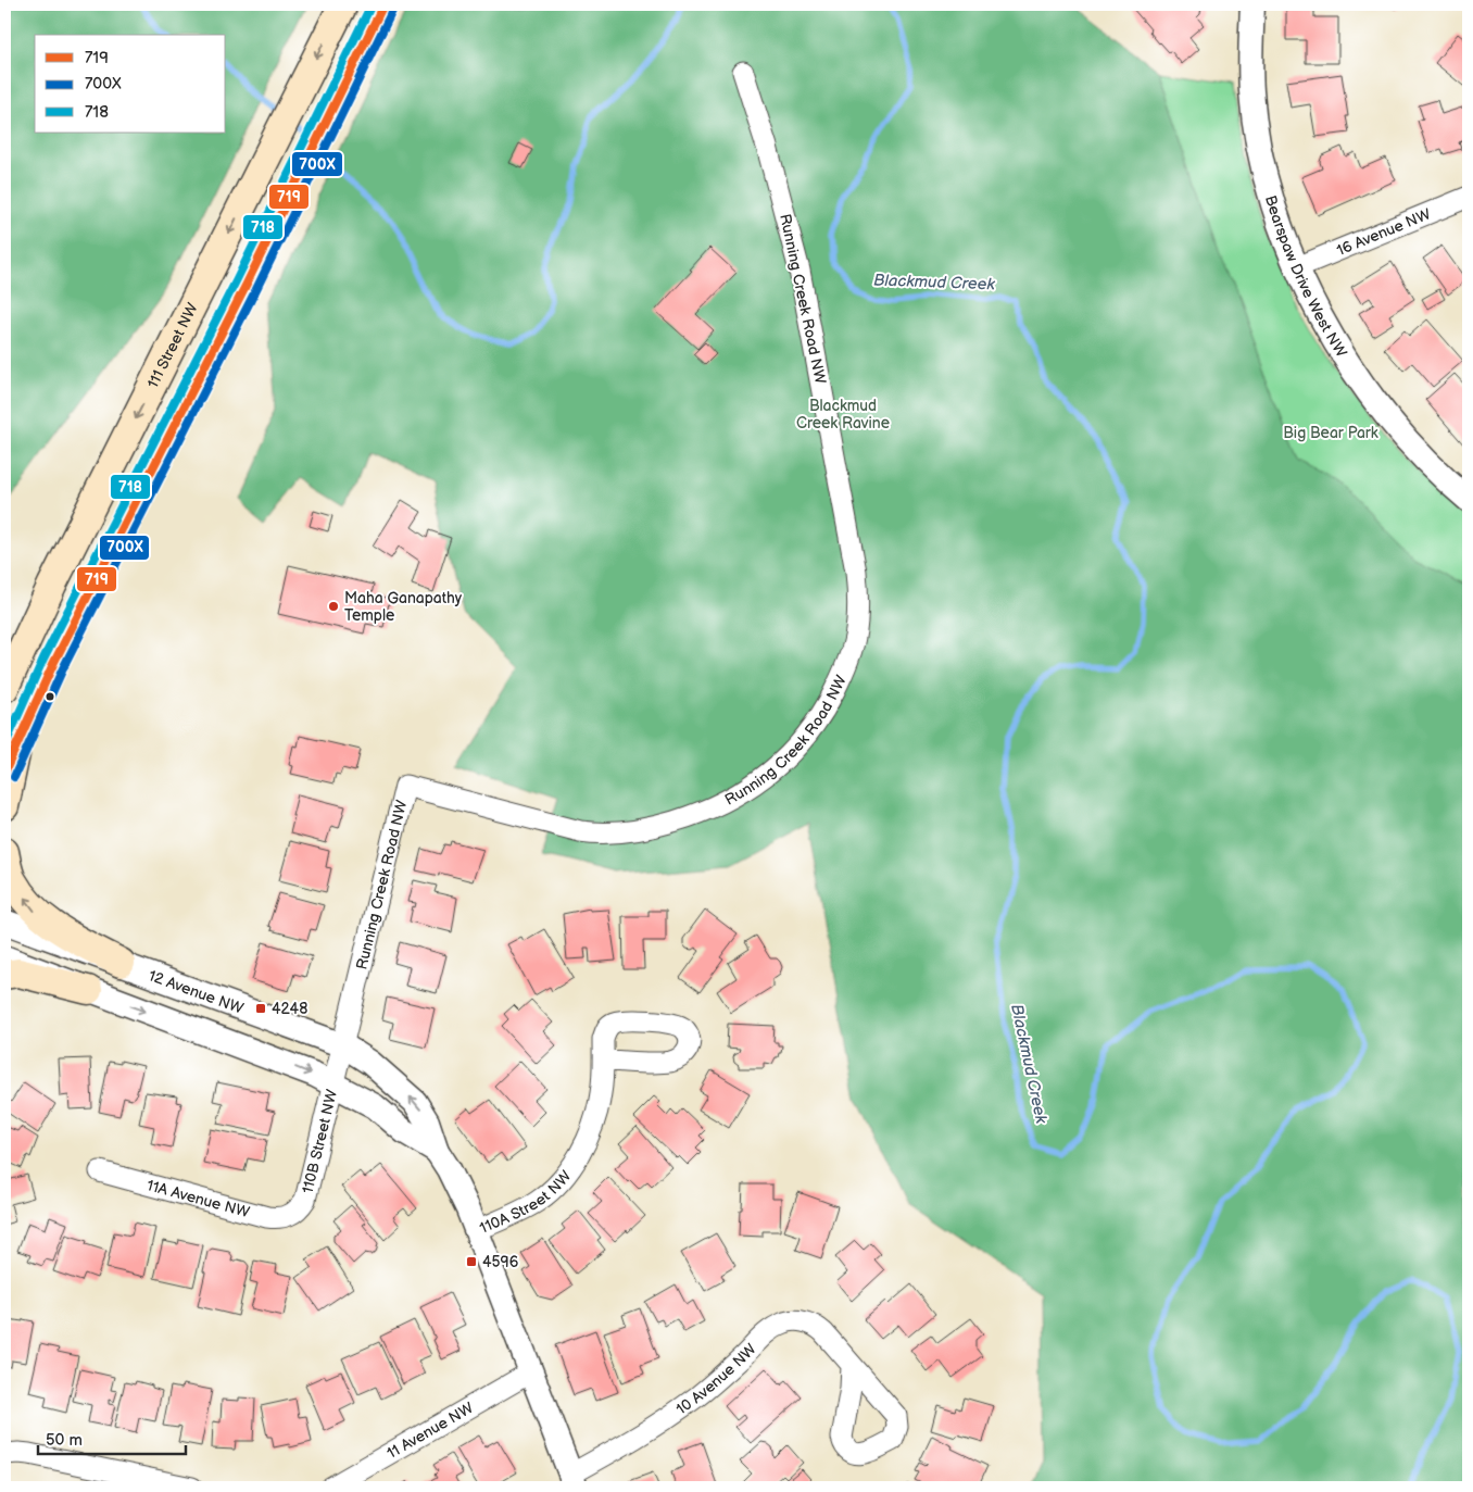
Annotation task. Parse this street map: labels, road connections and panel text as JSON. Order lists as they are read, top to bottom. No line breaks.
{"streets":{"main road":["111 Street NW"],"street":["16 Avenue NW","Bearspaw Drive West NW","Running Creek Road NW","12 Avenue NW","110B Street NW","11A Avenue NW","110A Street NW","10 Avenue NW","11 Avenue NW"]},"crossings":[["16 Avenue NW","Bearspaw Drive West NW"],["Running Creek Road NW","12 Avenue NW"],["Running Creek Road NW","110B Street NW"],["12 Avenue NW","110B Street NW"],["12 Avenue NW","110A Street NW"],["110B Street NW","11A Avenue NW"],["110A Street NW","10 Avenue NW"],["110A Street NW","11 Avenue NW"]],"water":["Blackmud Creek"],"parks":["Blackmud Creek Ravine","Big Bear Park"],"places":{"other":["Maha Ganapathy Temple"],"transit":["4248","4596"]},"lines":["transit line 719","transit line 718","transit line 700X"],"legend":["719","700X","718"],"scale_bar":"50 m"}
